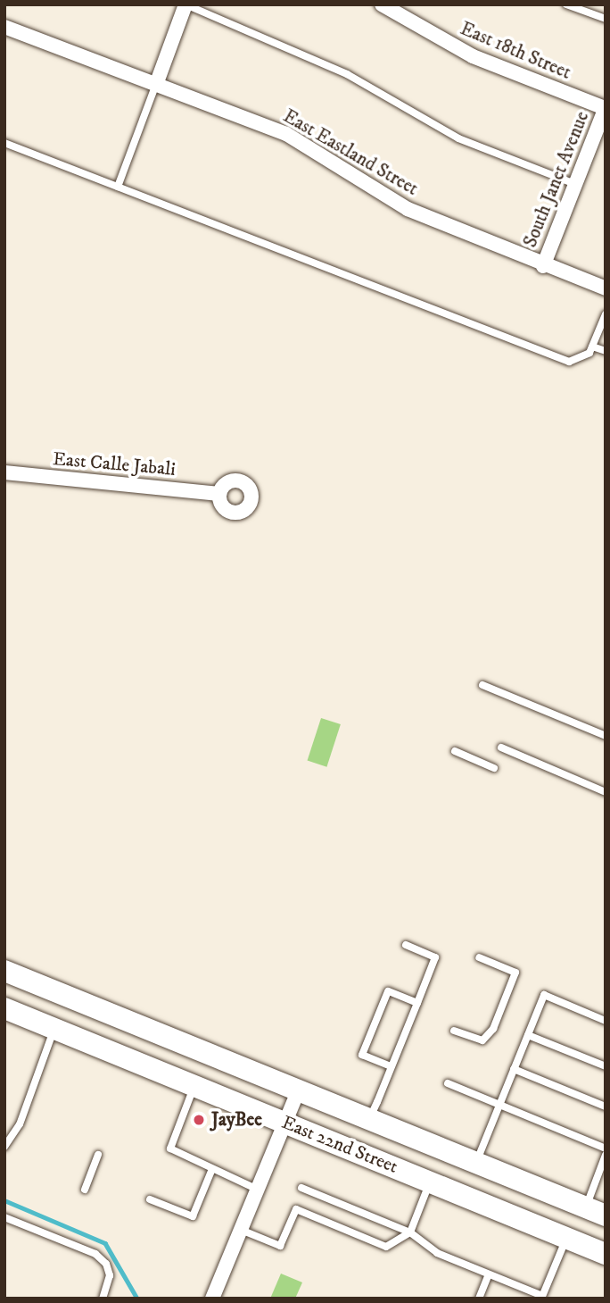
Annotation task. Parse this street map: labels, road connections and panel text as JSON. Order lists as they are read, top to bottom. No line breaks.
{"streets":{"main road":["East 22nd Street"],"street":["East 18th Street","East Eastland Street","South Janet Avenue","East Calle Jabali"]},"crossings":[["East 18th Street","South Janet Avenue"],["East Eastland Street","South Janet Avenue"]],"places":["JayBee"]}
